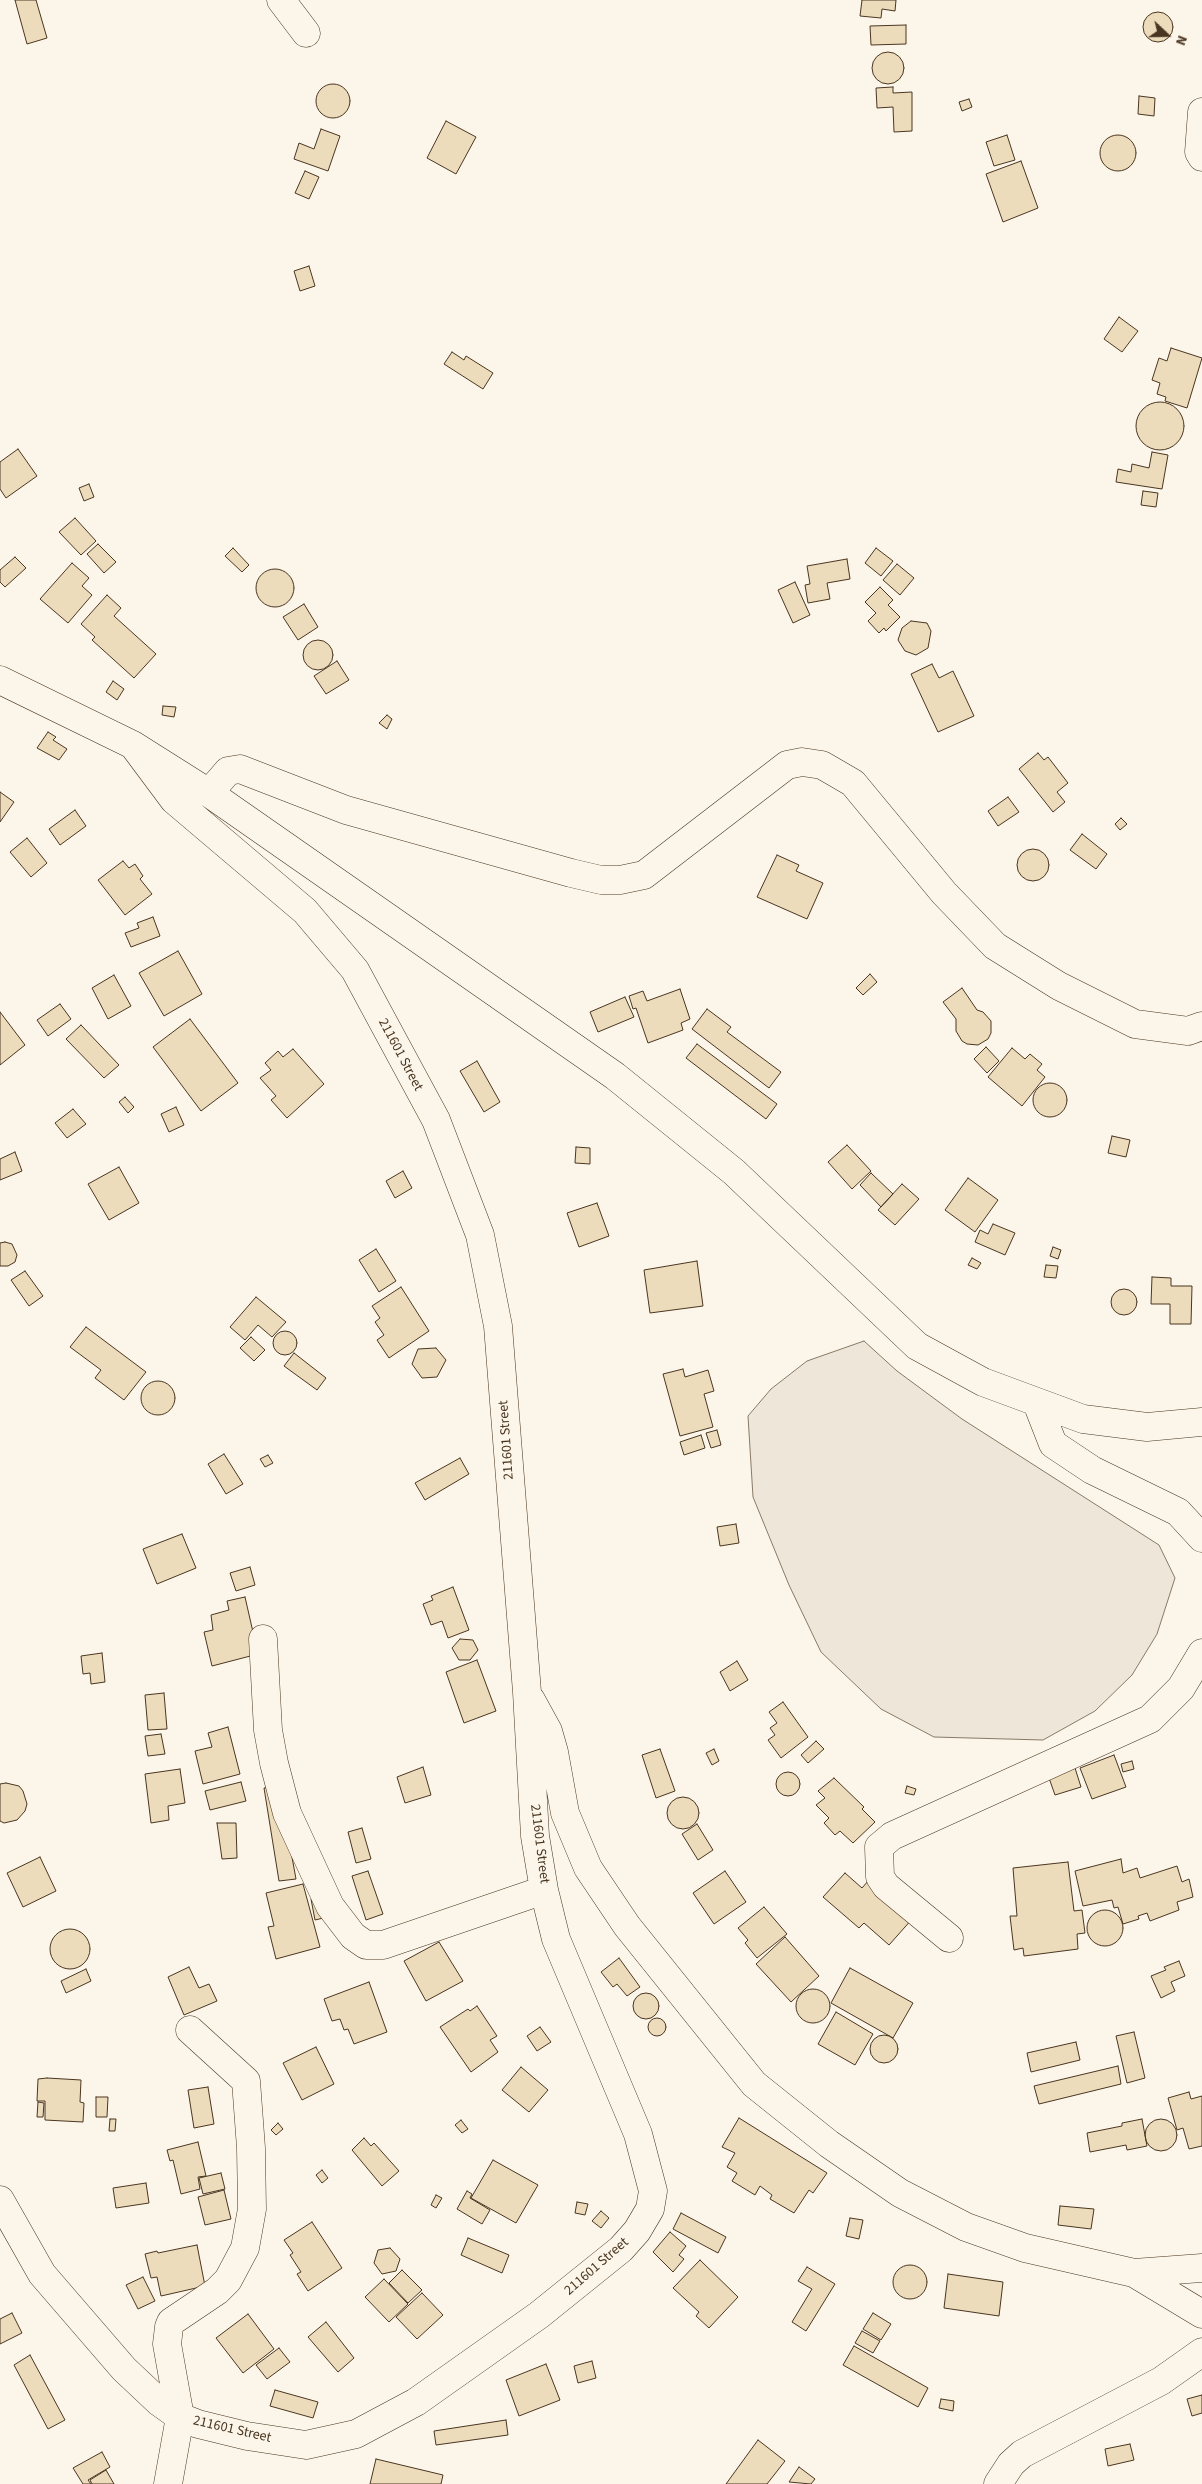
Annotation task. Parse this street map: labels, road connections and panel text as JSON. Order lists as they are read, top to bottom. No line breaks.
{"streets":{"street":["211601 Street"]},"north":"right"}
